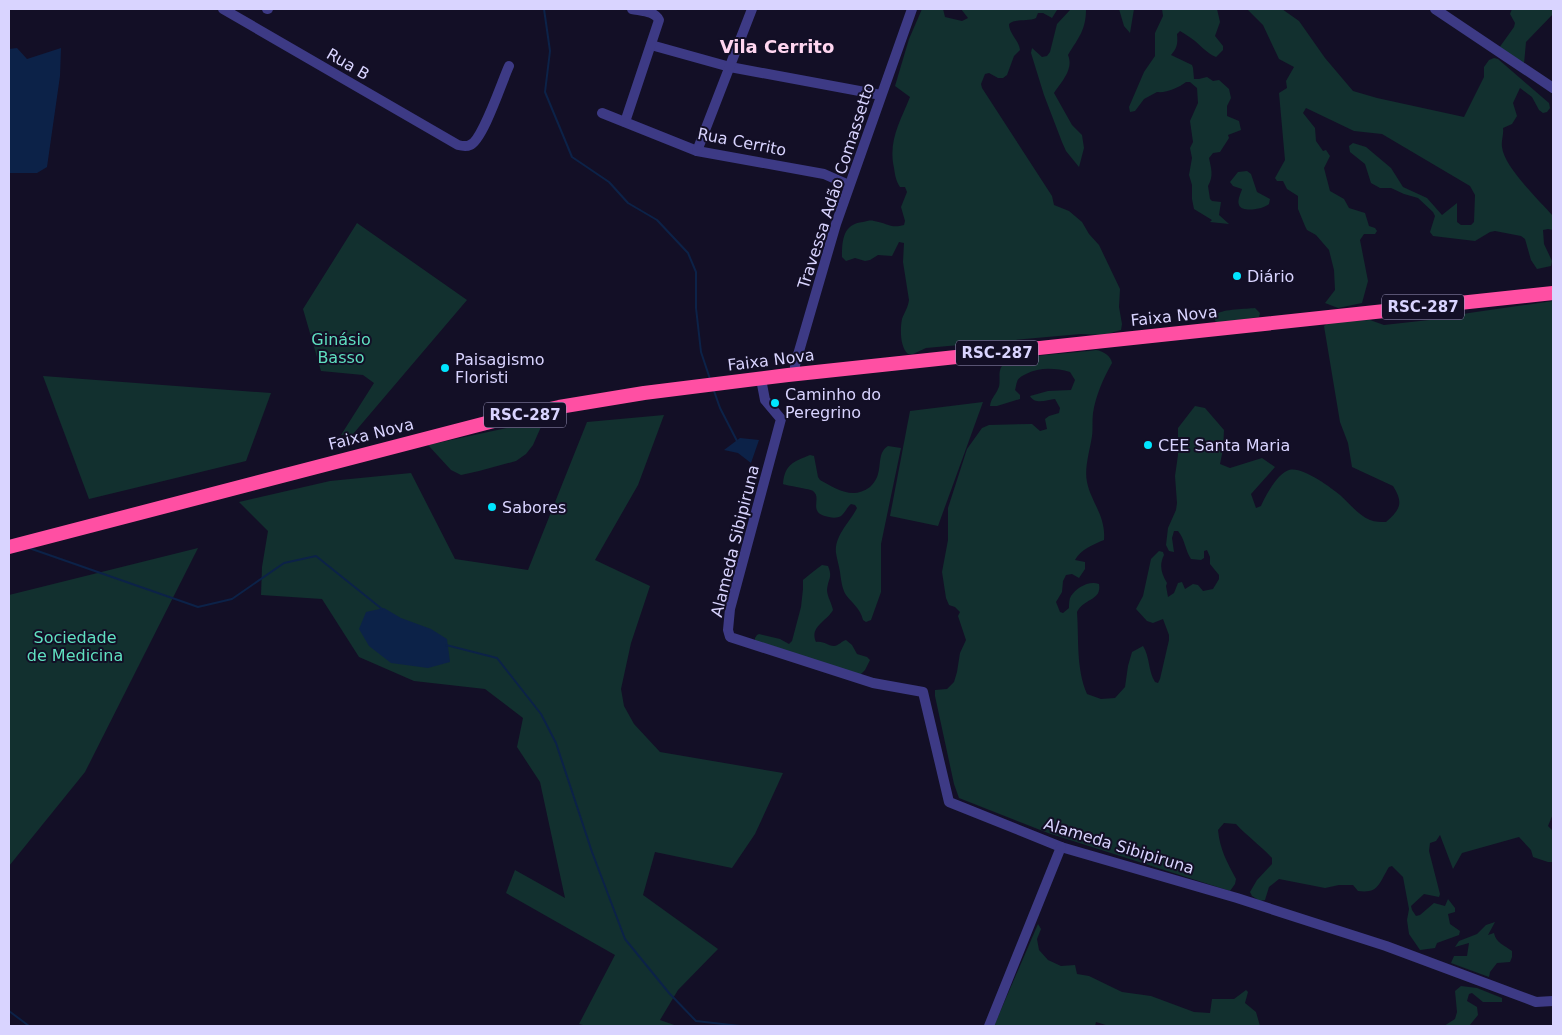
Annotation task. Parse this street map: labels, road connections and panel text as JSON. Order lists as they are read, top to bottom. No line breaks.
{"streets":{"highway":["RSC-287","Faixa Nova"],"street":["Rua B","Rua Cerrito","Travessa Adão Comassetto","Alameda Sibipiruna"]},"crossings":[["Rua Cerrito","Travessa Adão Comassetto"],["Travessa Adão Comassetto","Faixa Nova"],["Faixa Nova","Alameda Sibipiruna"]],"districts":["Vila Cerrito"],"parks":["Ginásio Basso","Sociedade de Medicina"],"places":["Diário","Paisagismo Floristi","Caminho do Peregrino","CEE Santa Maria","Sabores"]}
